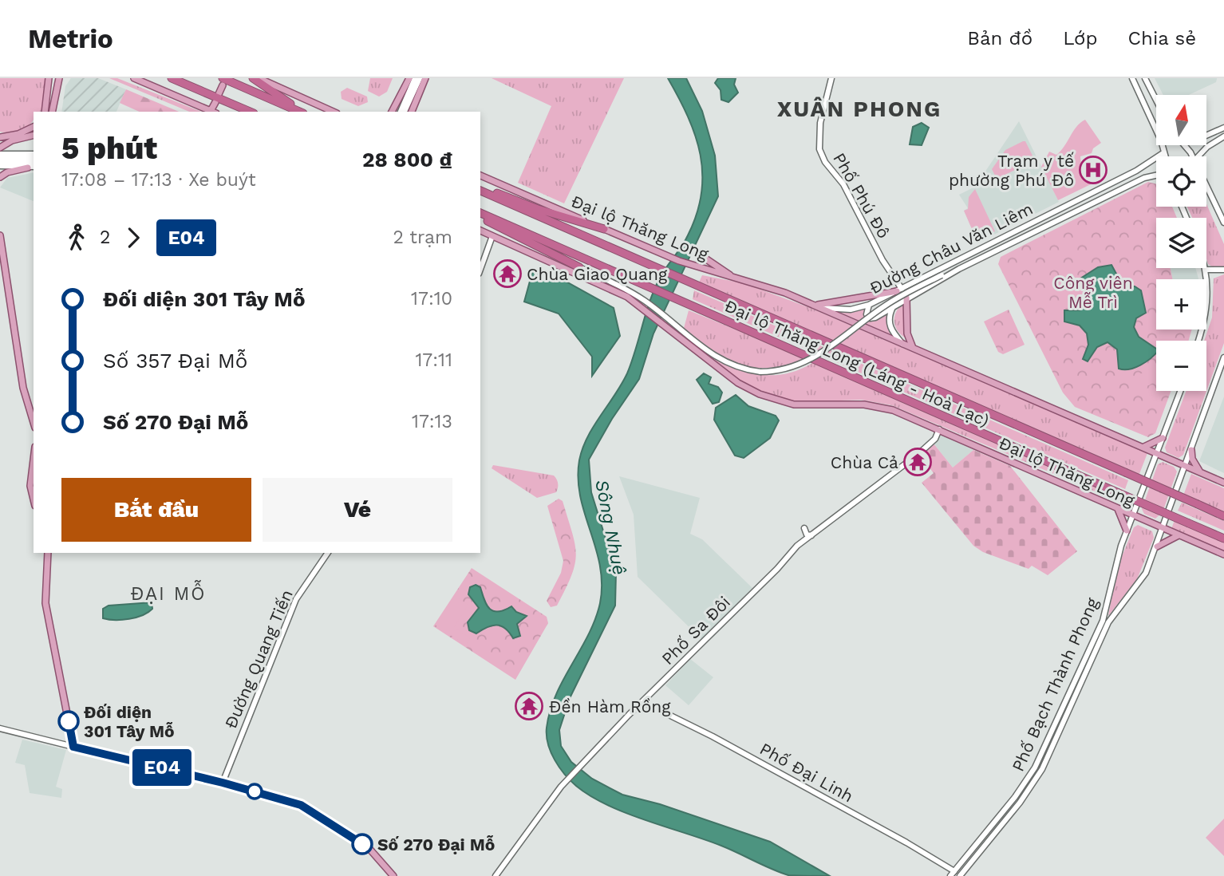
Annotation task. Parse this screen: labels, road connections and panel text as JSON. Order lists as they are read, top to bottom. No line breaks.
{"streets":{"highway":["Đại lộ Thăng Long (Láng - Hoà Lạc)"],"main road":["Phố Phú Đô","Đại lộ Thăng Long","Đường Châu Văn Liêm","Phố Sa Đôi","Đường Quang Tiến","Phố Bạch Thành Phong","Phố Đại Linh"]},"crossings":[["Phố Phú Đô","Đường Châu Văn Liêm"],["Đại lộ Thăng Long","Đường Châu Văn Liêm"],["Đại lộ Thăng Long","Phố Sa Đôi"],["Đại lộ Thăng Long","Phố Bạch Thành Phong"],["Phố Sa Đôi","Phố Đại Linh"],["Phố Bạch Thành Phong","Phố Đại Linh"]],"districts":["XUÂN PHONG","ĐẠI MỖ"],"water":["Sông Nhuệ"],"parks":["Công viên Mễ Trì"],"places":{"hospital":["Trạm y tế phường Phú Đô"],"temple":["Chùa Giao Quang","Chùa Cả","Đền Hàm Rồng"],"other":["Đối diện 301 Tây Mỗ","Số 270 Đại Mỗ"]},"lines":["bus line E04"],"north":"top","page":{"header":"Metrio","nav":["Bản đồ","Lớp","Chia sẻ"],"on_map":"E04","map_buttons":["+","−"],"heading":["5 phút","17:08 – 17:13 · Xe buýt","28 800 ₫"],"legs":["2","E04","2 trạm"],"list":[{"name":"Đối diện 301 Tây Mỗ","value":"17:10"},{"name":"Số 357 Đại Mỗ","value":"17:11"},{"name":"Số 270 Đại Mỗ","value":"17:13"}],"buttons":["Bắt đầu","Vé"]}}
